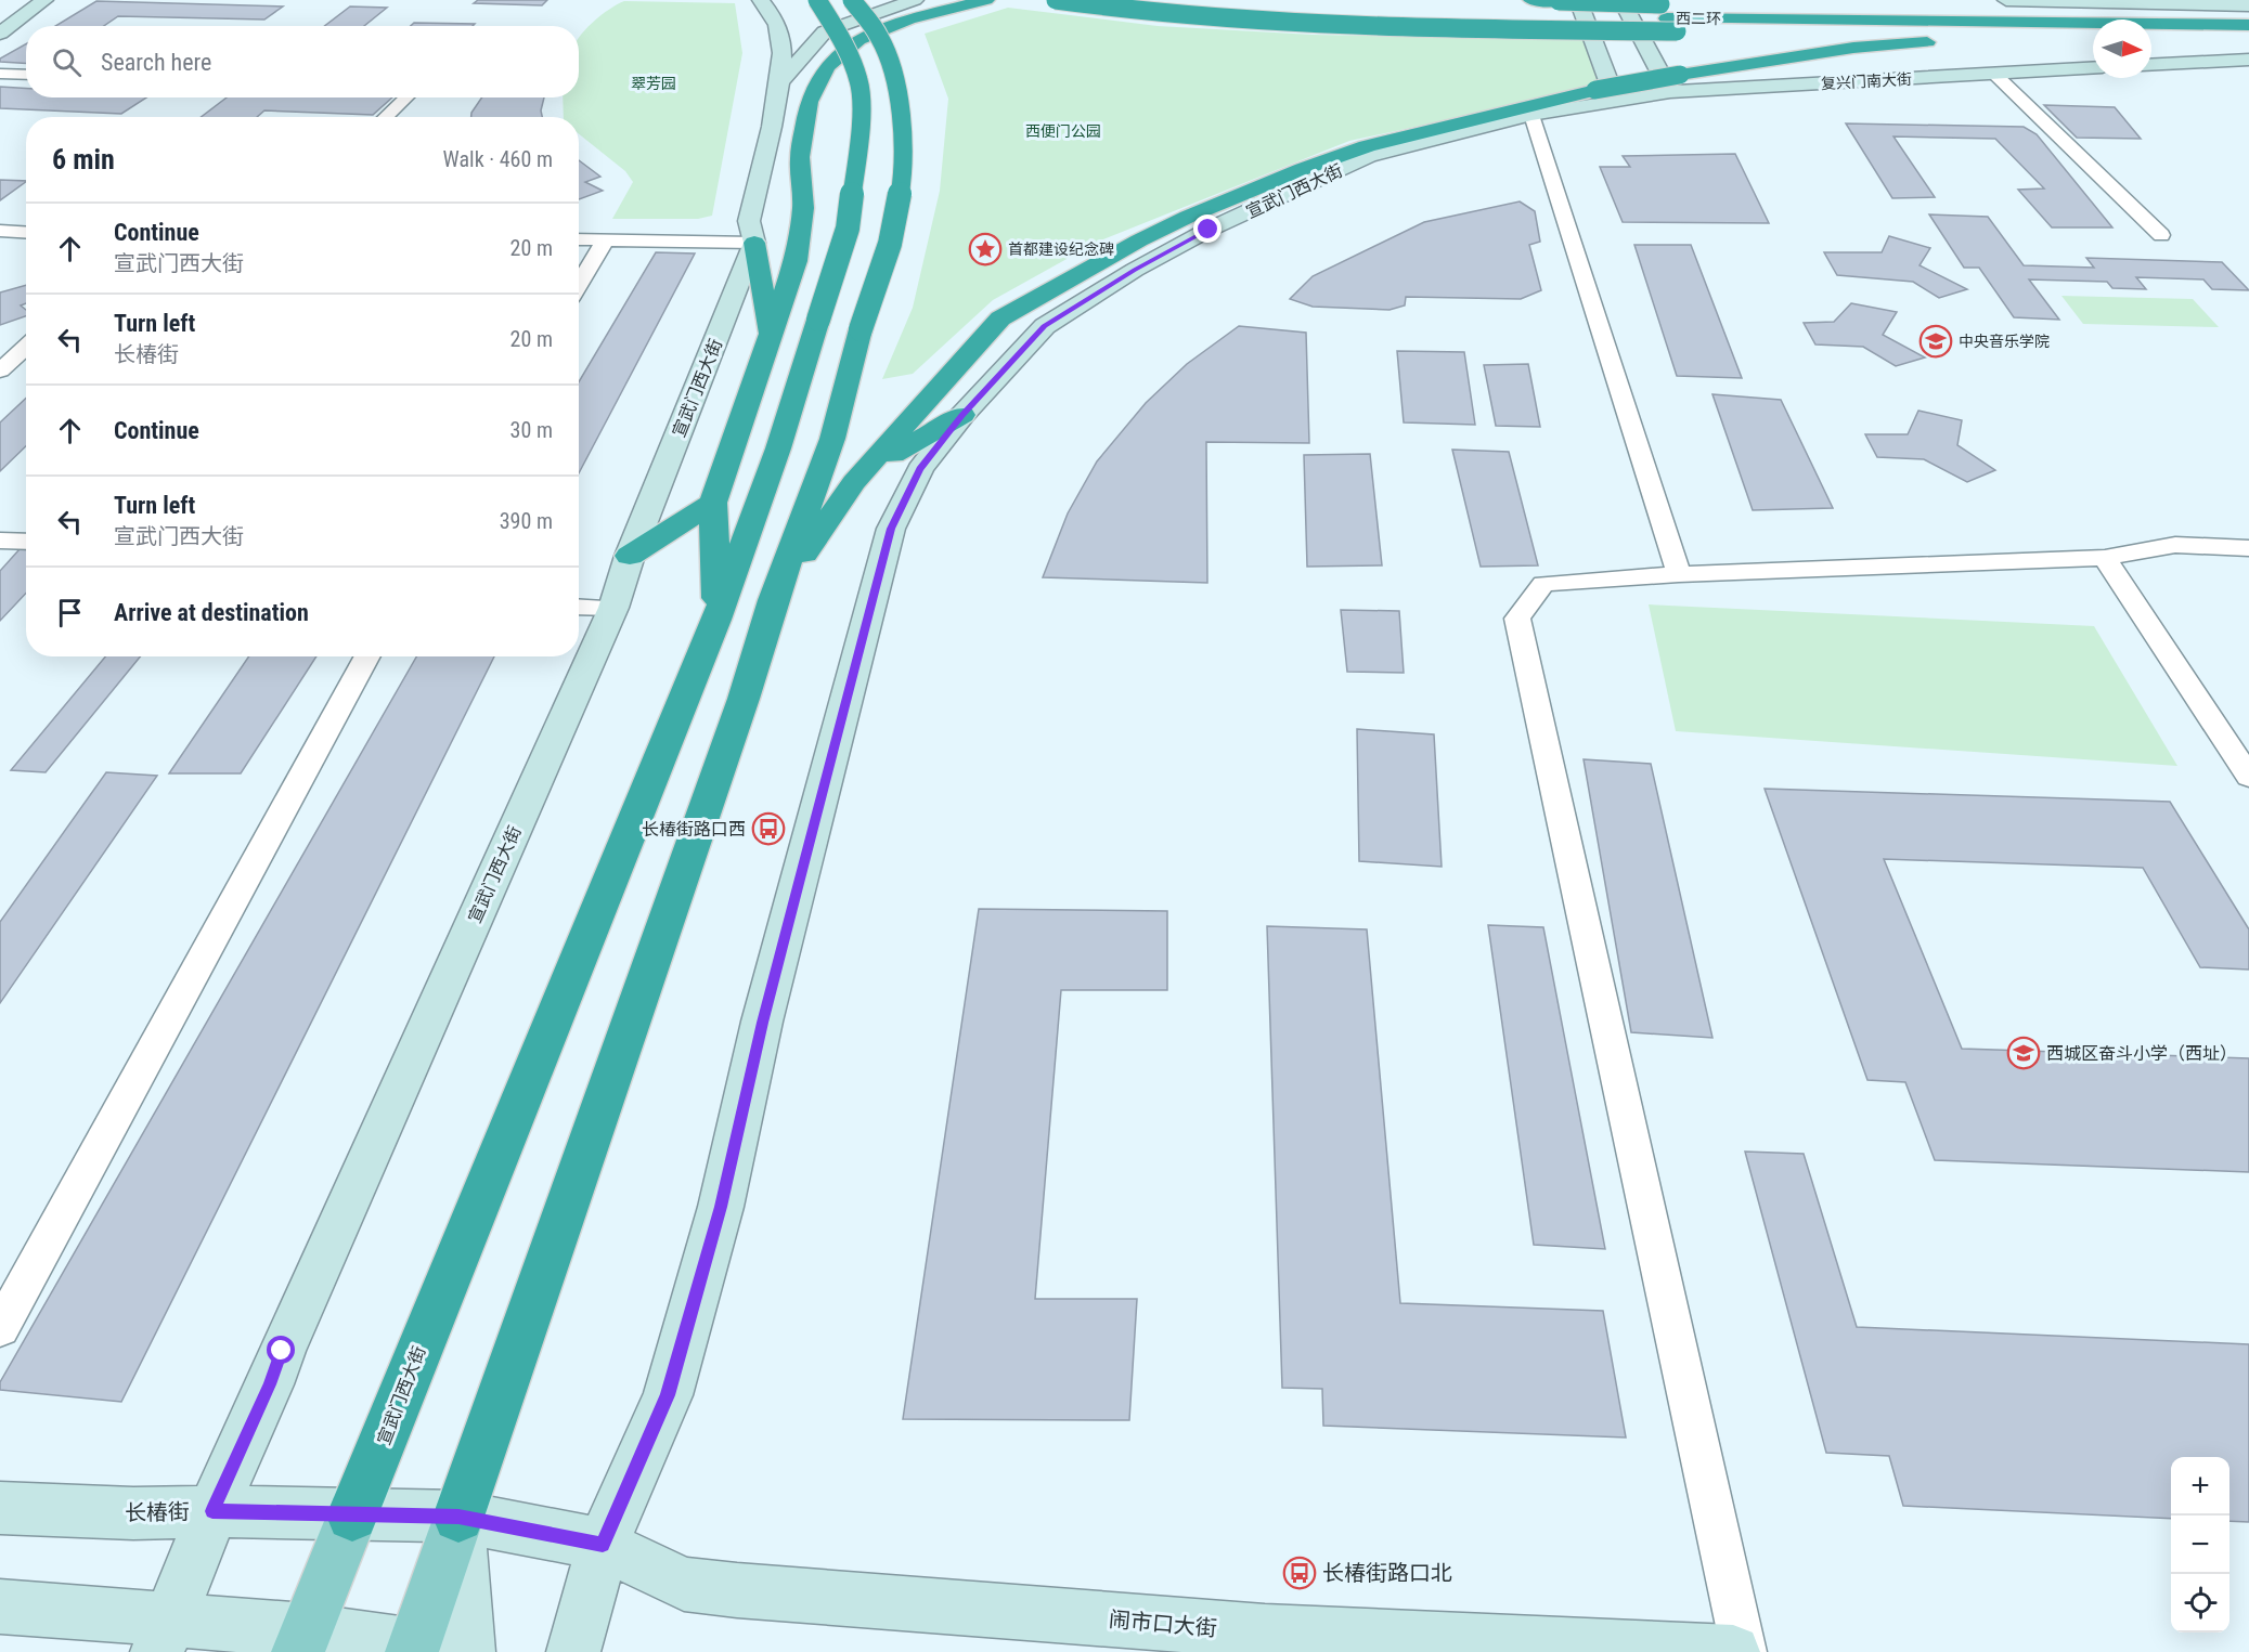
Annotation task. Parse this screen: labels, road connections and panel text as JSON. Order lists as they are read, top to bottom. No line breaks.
{"streets":{"highway":["西二环","宣武门西大街"],"street":["复兴门南大街","长椿街","闹市口大街"]},"crossings":[["复兴门南大街","宣武门西大街"],["宣武门西大街","长椿街"],["宣武门西大街","闹市口大街"],["长椿街","闹市口大街"]],"parks":["翠芳园","西便门公园"],"places":{"place":["首都建设纪念碑"],"school or university":["中央音乐学院","西城区奋斗小学（西址）"],"bus stop":["长椿街路口西","长椿街路口北"]},"north":"right","page":{"search":"Search here","heading":["6 min","Walk · 460 m"],"list":[["Continue","宣武门西大街","20 m"],["Turn left","长椿街","20 m"],["Continue","30 m"],["Turn left","宣武门西大街","390 m"],"Arrive at destination"],"map_buttons":["+","−"]}}
